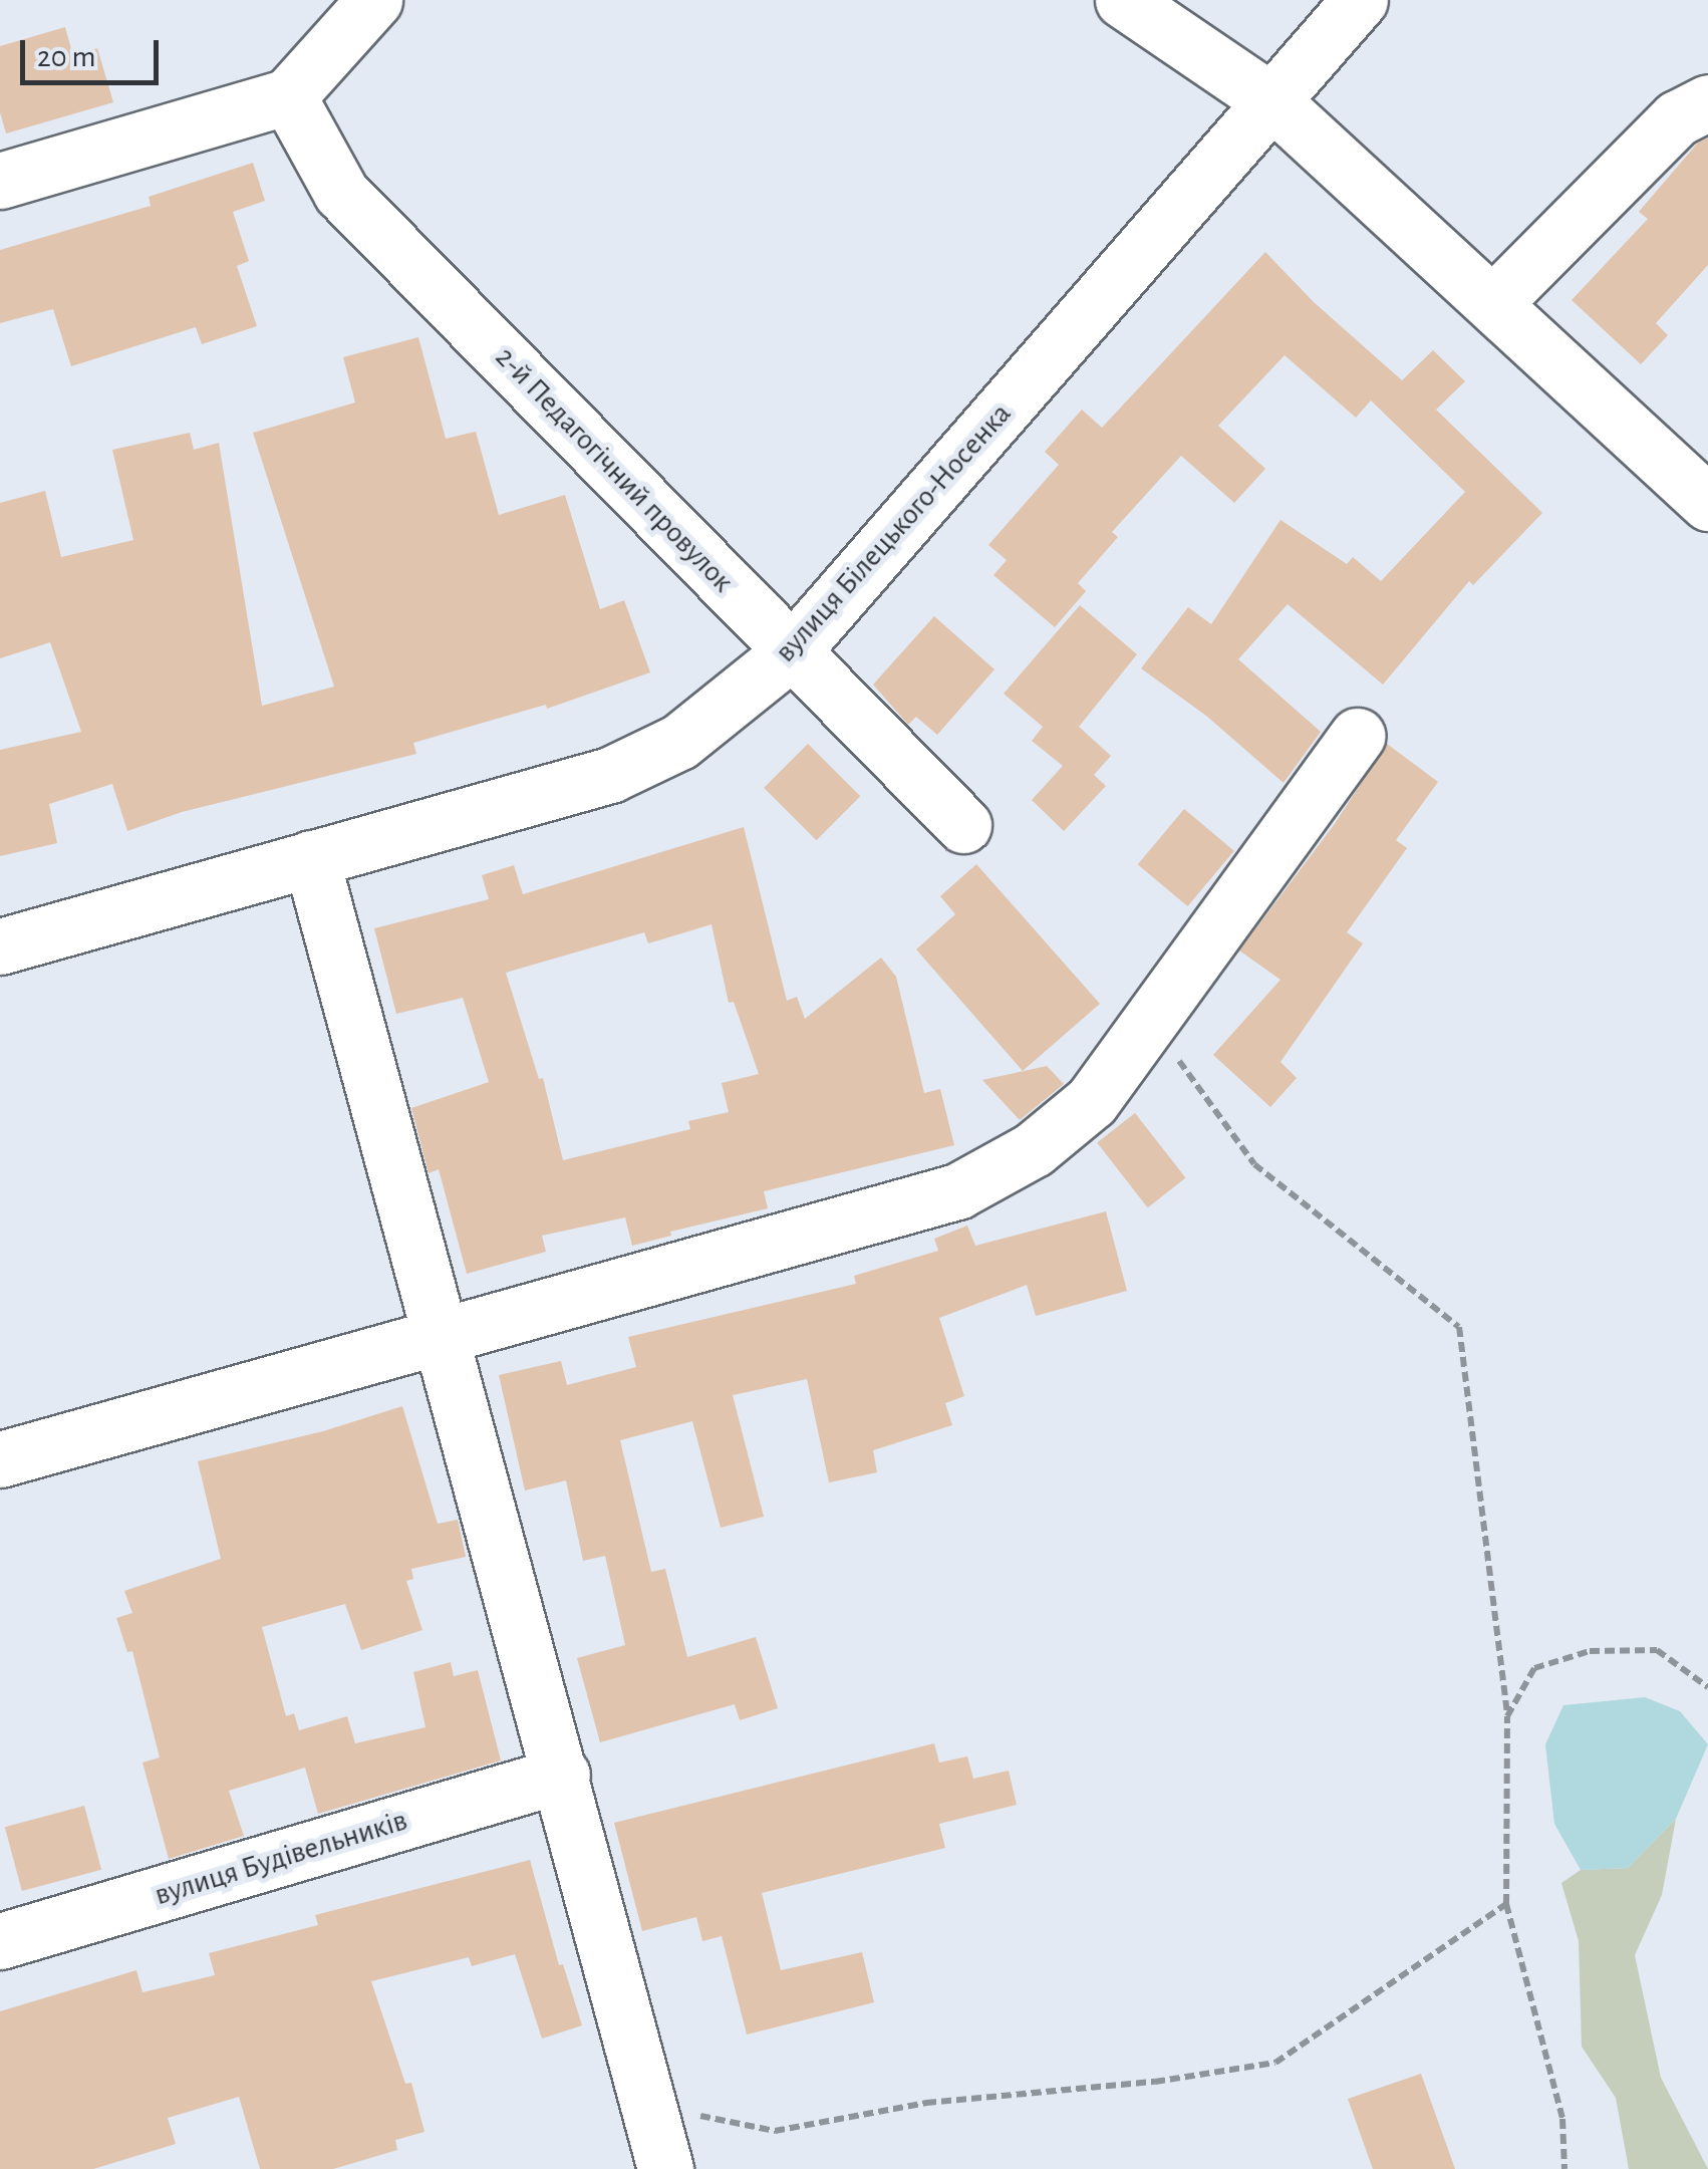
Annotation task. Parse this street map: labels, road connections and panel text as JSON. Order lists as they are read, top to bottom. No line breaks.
{"streets":{"street":["2-й Педагогічний провулок","вулиця Білецького-Носенка","вулиця Будівельників"]},"crossings":[["2-й Педагогічний провулок","вулиця Білецького-Носенка"]],"scale_bar":"20 m"}
